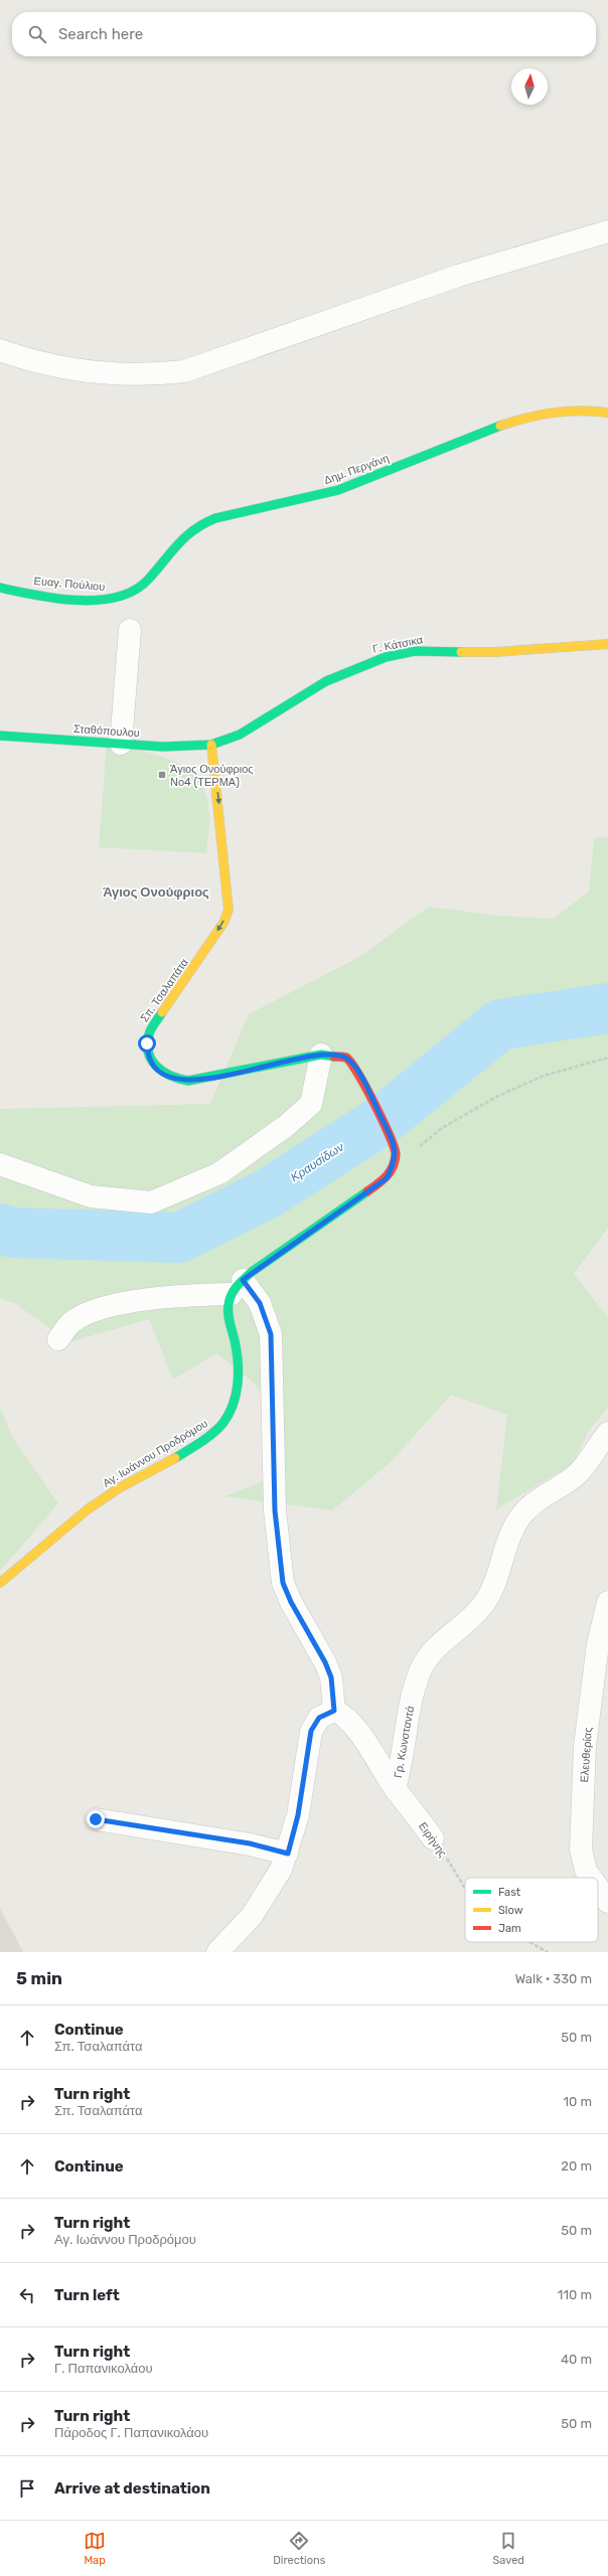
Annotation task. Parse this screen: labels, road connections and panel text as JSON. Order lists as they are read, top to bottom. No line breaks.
{"streets":{"street":["Δημ. Περγάνη","Ευαγ. Πούλιου","Γ. Κάτσικα","Σταθόπουλου","Σπ. Τσαλαπάτα","Αγ. Ιωάννου Προδρόμου","Γρ. Κωνσταντά","Ελευθερίας","Ειρήνης"]},"crossings":[["Δημ. Περγάνη","Ευαγ. Πούλιου"],["Γ. Κάτσικα","Σταθόπουλου"],["Γ. Κάτσικα","Σπ. Τσαλαπάτα"],["Σταθόπουλου","Σπ. Τσαλαπάτα"],["Γρ. Κωνσταντά","Ειρήνης"]],"districts":["Άγιος Ονούφριος"],"water":["Κραυσίδων"],"places":{"transit":["Άγιος Ονούφριος Νο4 (ΤΕΡΜΑ)"]},"legend":["Fast","Slow","Jam"],"north":"top","page":{"search":"Search here","heading":["5 min","Walk · 330 m"],"list":[["Continue","Σπ. Τσαλαπάτα","50 m"],["Turn right","Σπ. Τσαλαπάτα","10 m"],["Continue","20 m"],["Turn right","Αγ. Ιωάννου Προδρόμου","50 m"],["Turn left","110 m"],["Turn right","Γ. Παπανικολάου","40 m"],["Turn right","Πάροδος Γ. Παπανικολάου","50 m"],"Arrive at destination"],"nav":["Map","Directions","Saved"]}}
